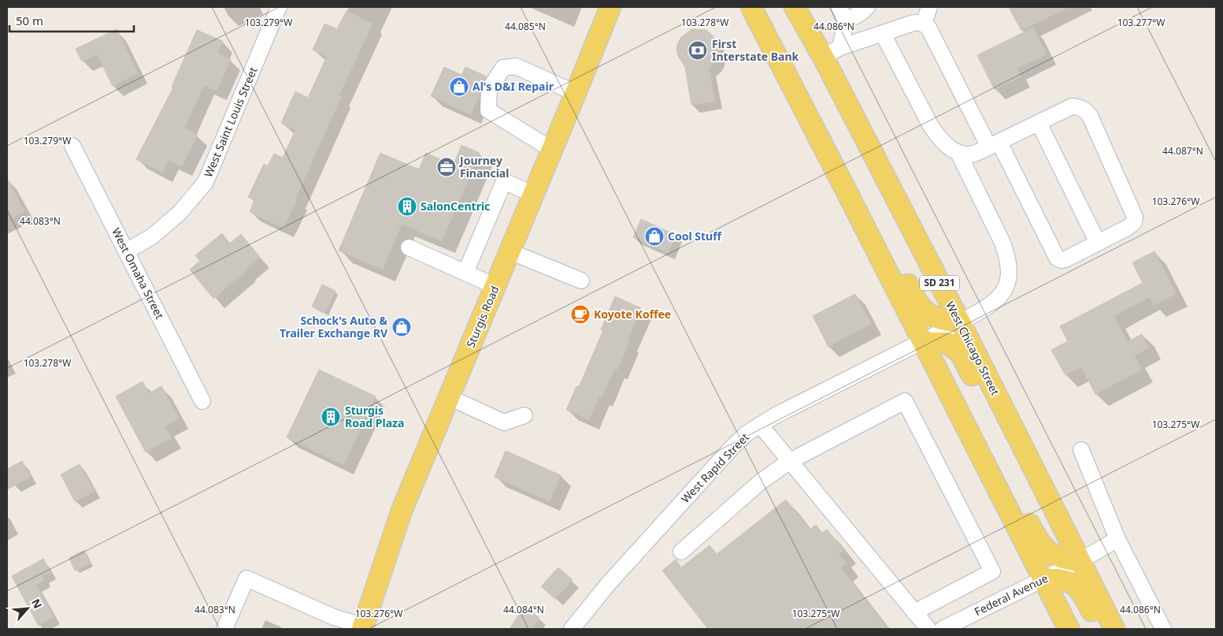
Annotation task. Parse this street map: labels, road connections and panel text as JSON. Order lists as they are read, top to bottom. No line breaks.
{"streets":{"main road":["SD 231","Sturgis Road","West Chicago Street"],"street":["West Saint Louis Street","West Omaha Street","West Rapid Street","Federal Avenue"]},"crossings":[["West Saint Louis Street","West Omaha Street"],["West Chicago Street","West Rapid Street"],["West Chicago Street","Federal Avenue"]],"places":{"bank":["First Interstate Bank"],"shop":["Al's D&I Repair","Cool Stuff","Schock's Auto & Trailer Exchange RV"],"office":["Journey Financial"],"building":["SalonCentric","Sturgis Road Plaza"],"cafe":["Koyote Koffee"]},"scale_bar":"50 m","north":"top right","coordinates":["103.279°W","103.278°W","103.277°W","44.085°N","44.086°N","44.087°N","103.276°W","44.083°N","103.275°W","44.084°N"]}
